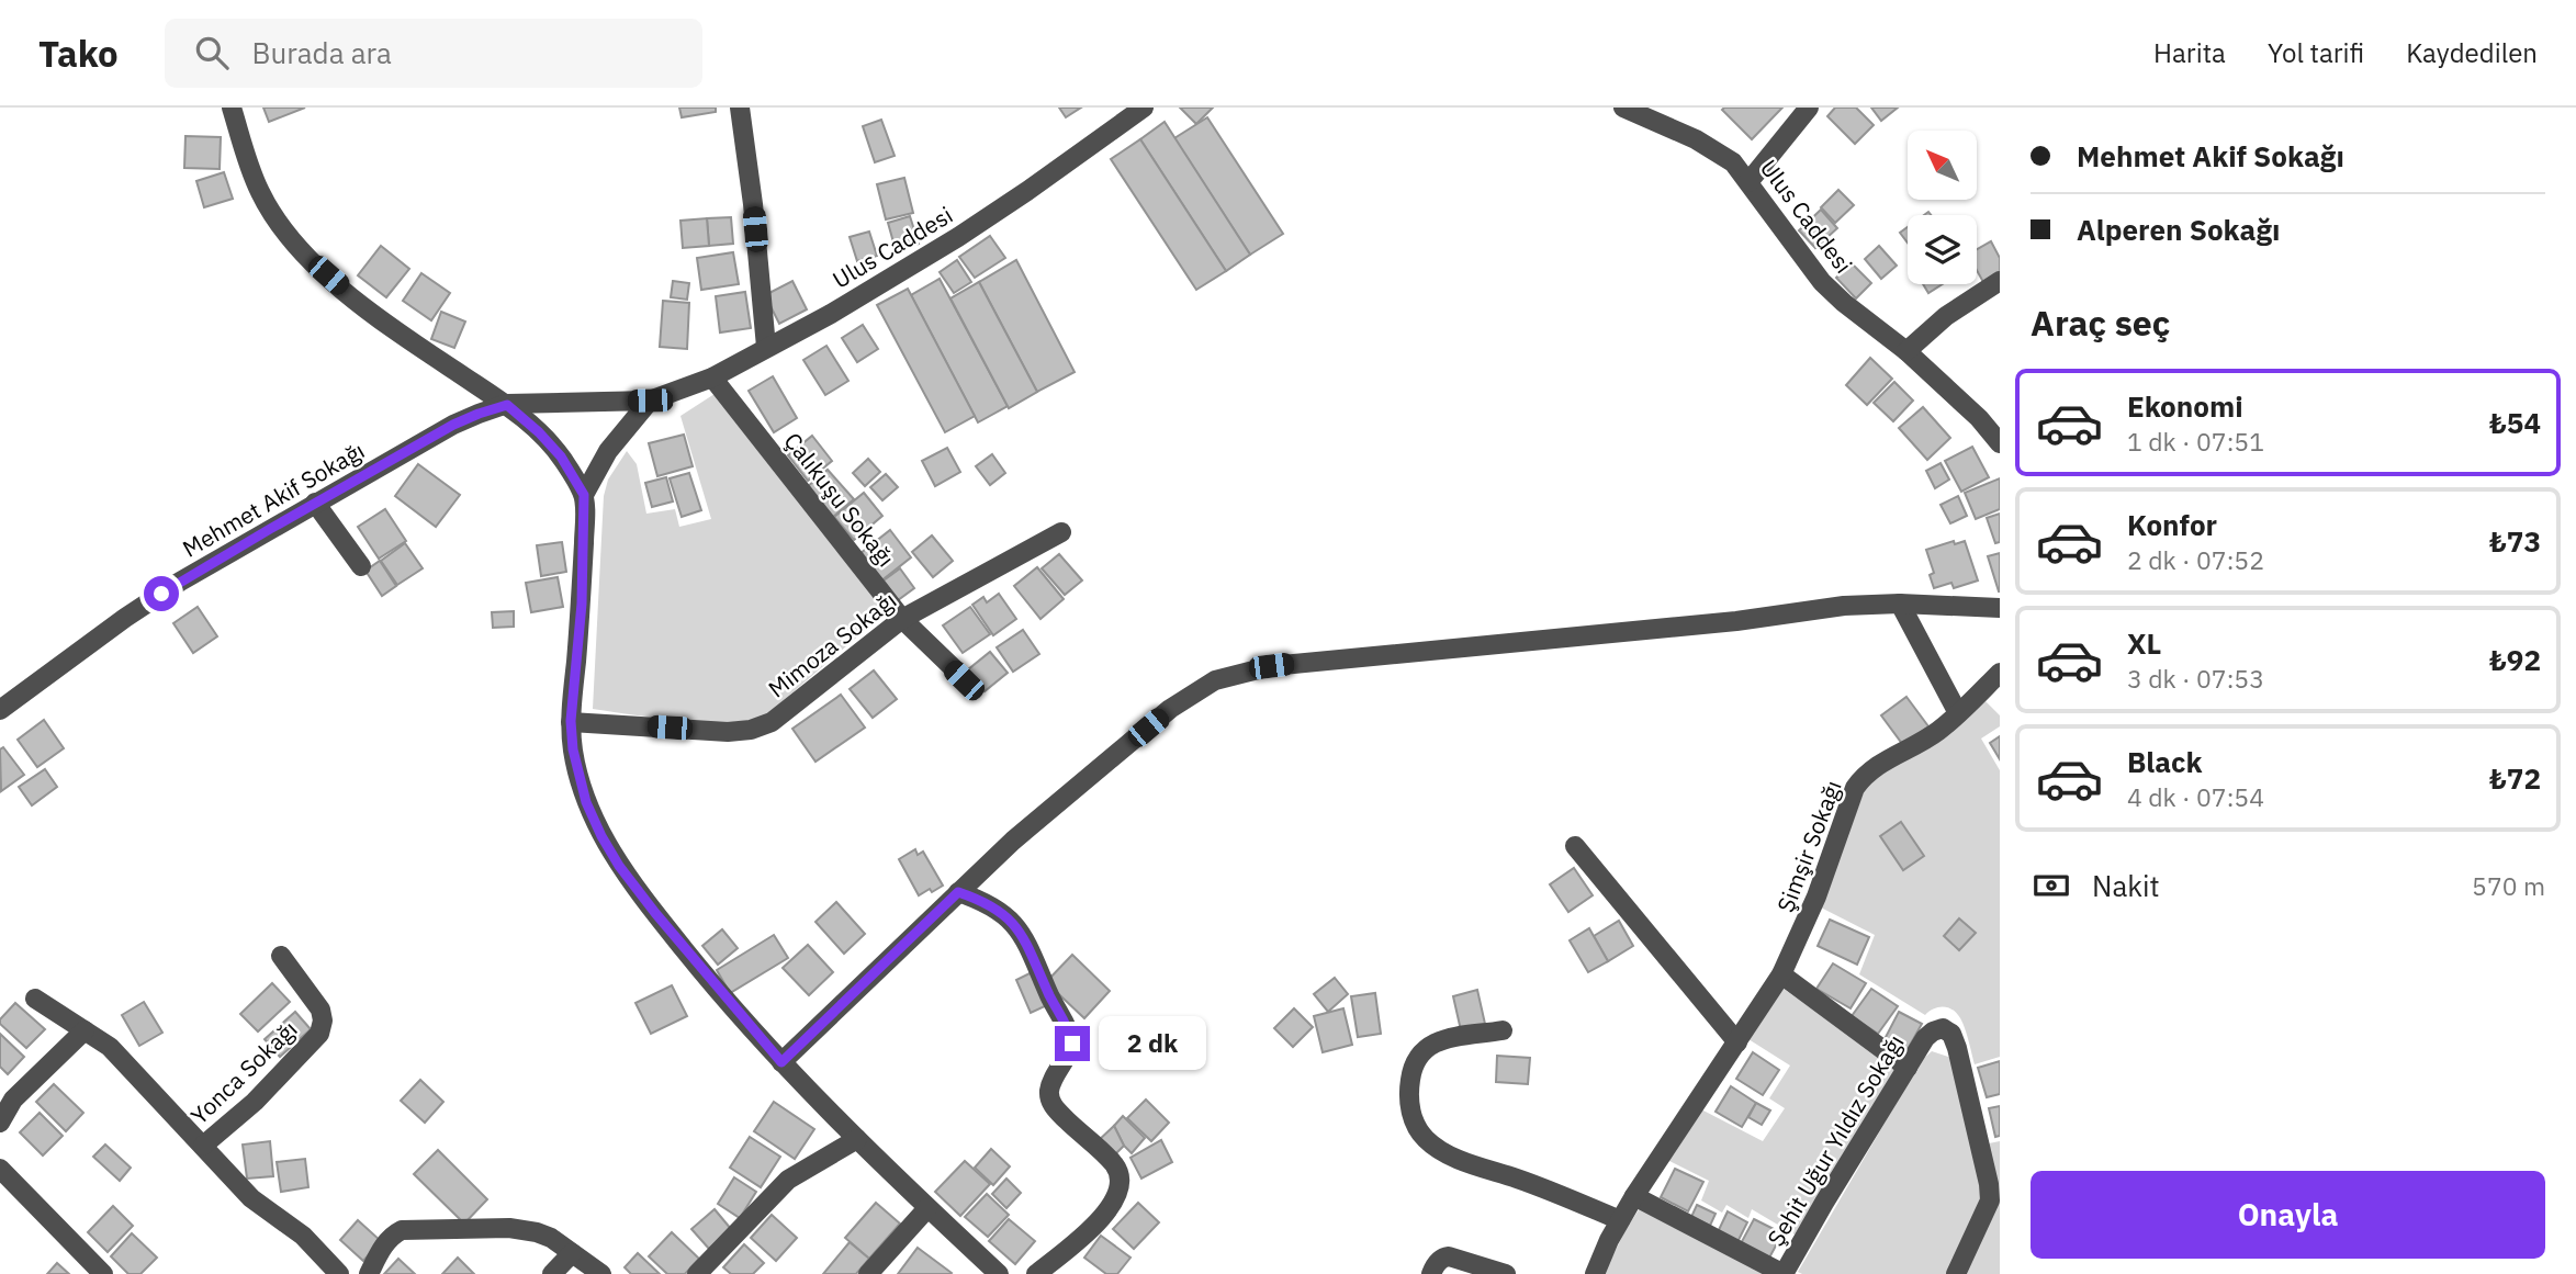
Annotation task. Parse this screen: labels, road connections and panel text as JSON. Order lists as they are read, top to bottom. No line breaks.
{"streets":{"street":["Ulus Caddesi","Mehmet Akif Sokağı","Çalıkuşu Sokağı","Mimoza Sokağı","Şimşir Sokağı","Yonca Sokağı","Şehit Uğur Yıldız Sokağı"]},"crossings":[["Ulus Caddesi","Mehmet Akif Sokağı"],["Ulus Caddesi","Çalıkuşu Sokağı"],["Çalıkuşu Sokağı","Mimoza Sokağı"],["Şimşir Sokağı","Şehit Uğur Yıldız Sokağı"]],"north":"top left","page":{"header":"Tako","search":"Burada ara","nav":["Harita","Yol tarifi","Kaydedilen"],"banner":["Mehmet Akif Sokağı","Alperen Sokağı"],"heading":"Araç seç","list":[{"name":"Ekonomi","note":"1 dk · 07:51","value":"₺54"},{"name":"Konfor","note":"2 dk · 07:52","value":"₺73"},{"name":"XL","note":"3 dk · 07:53","value":"₺92"},{"name":"Black","note":"4 dk · 07:54","value":"₺72"}],"pay":["Nakit","570 m"],"bubble":"2 dk","buttons":"Onayla"}}
